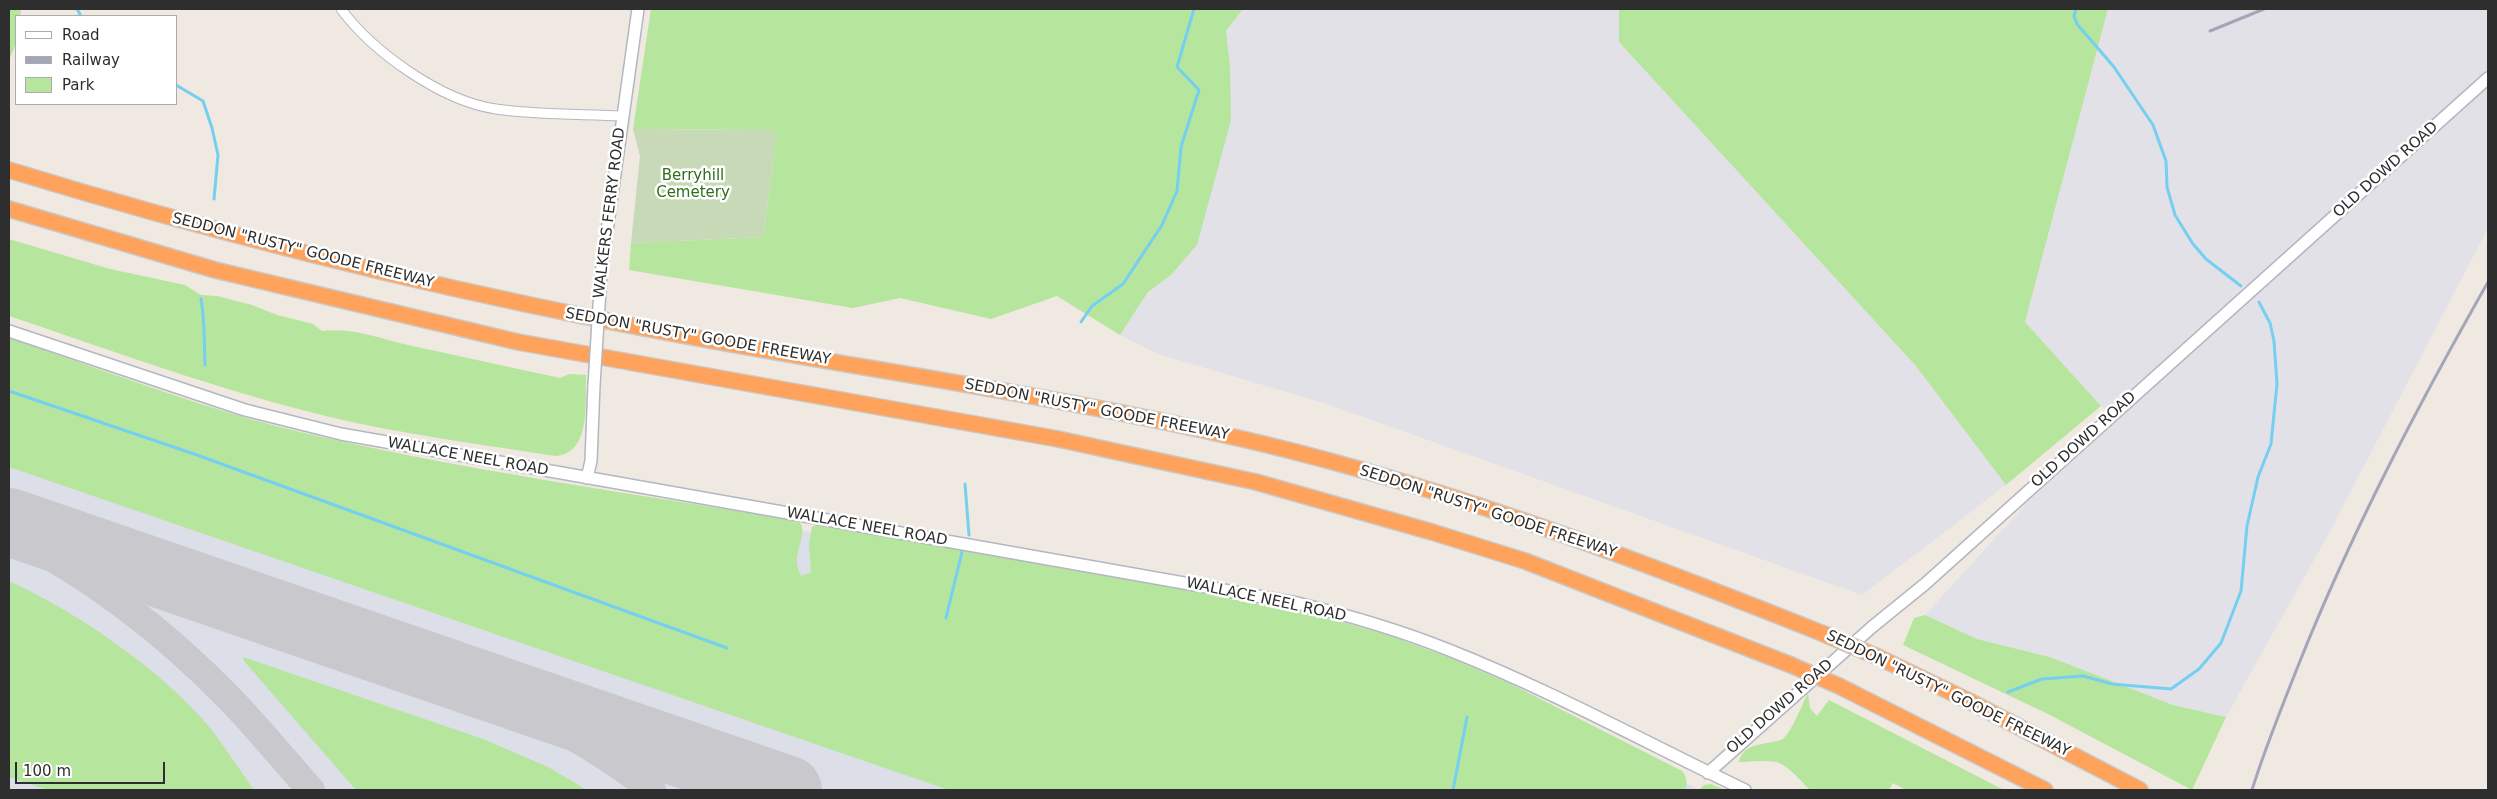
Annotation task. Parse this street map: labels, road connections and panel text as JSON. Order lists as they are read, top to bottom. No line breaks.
{"streets":{"highway":["SEDDON \"RUSTY\" GOODE FREEWAY"],"street":["OLD DOWD ROAD","WALKERS FERRY ROAD","WALLACE NEEL ROAD"]},"crossings":[["OLD DOWD ROAD","WALLACE NEEL ROAD"],["WALKERS FERRY ROAD","WALLACE NEEL ROAD"]],"parks":["Berryhill Cemetery"],"legend":["Road","Railway","Park"],"scale_bar":"100 m"}
